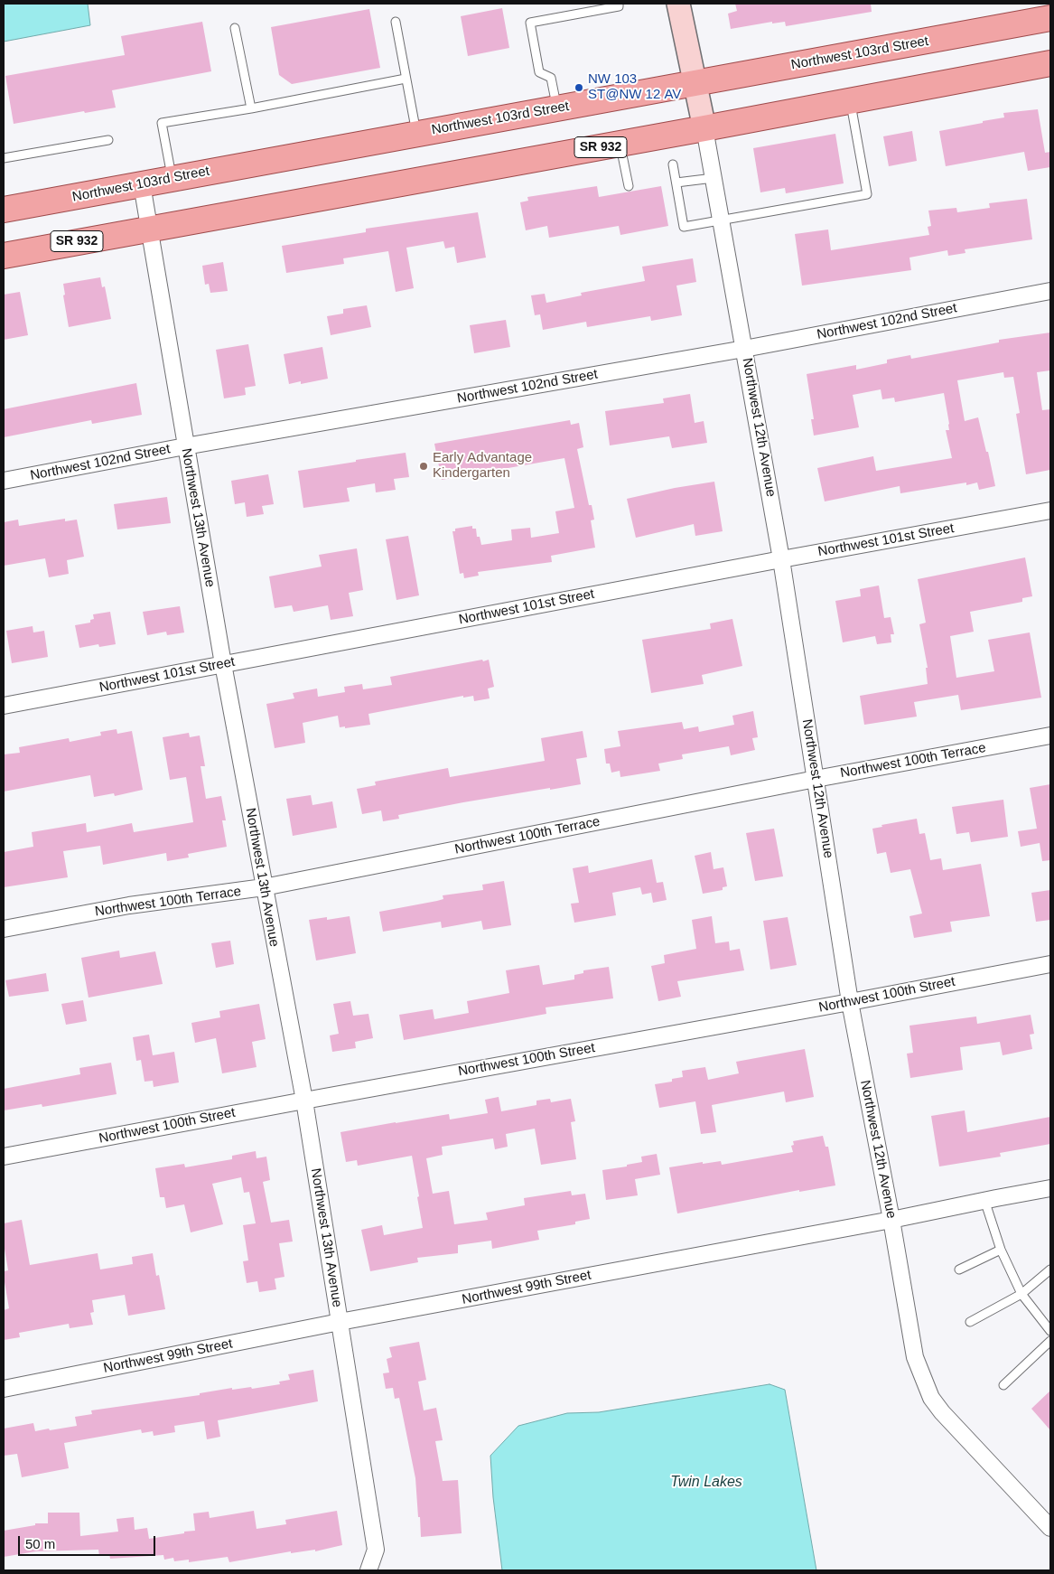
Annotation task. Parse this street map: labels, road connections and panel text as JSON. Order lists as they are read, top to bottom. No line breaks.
{"streets":{"main road":["Northwest 103rd Street","SR 932"],"street":["Northwest 102nd Street","Northwest 12th Avenue","Northwest 13th Avenue","Northwest 101st Street","Northwest 100th Terrace","Northwest 100th Street","Northwest 99th Street"]},"crossings":[["Northwest 103rd Street","Northwest 12th Avenue"],["Northwest 103rd Street","Northwest 13th Avenue"],["SR 932","Northwest 12th Avenue"],["SR 932","Northwest 13th Avenue"],["Northwest 102nd Street","Northwest 12th Avenue"],["Northwest 102nd Street","Northwest 13th Avenue"],["Northwest 12th Avenue","Northwest 101st Street"],["Northwest 12th Avenue","Northwest 100th Terrace"],["Northwest 12th Avenue","Northwest 100th Street"],["Northwest 12th Avenue","Northwest 99th Street"],["Northwest 13th Avenue","Northwest 101st Street"],["Northwest 13th Avenue","Northwest 100th Terrace"],["Northwest 13th Avenue","Northwest 100th Street"],["Northwest 13th Avenue","Northwest 99th Street"]],"water":["Twin Lakes"],"places":["NW 103 ST@NW 12 AV","Early Advantage Kindergarten"],"scale_bar":"50 m"}
